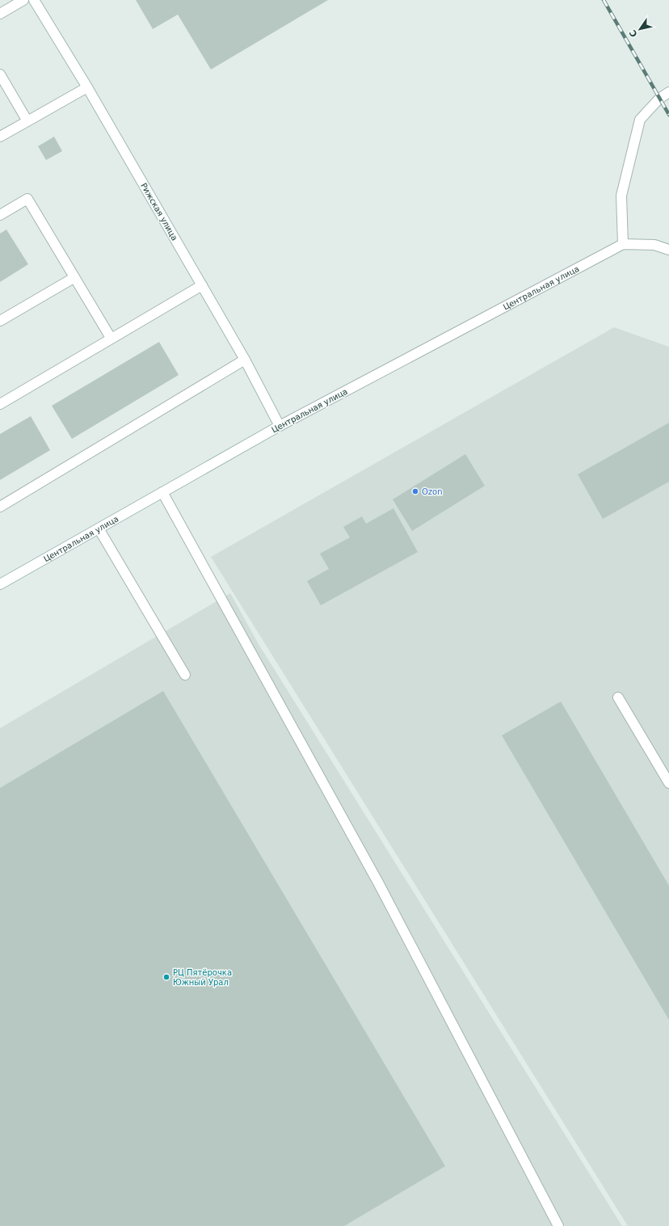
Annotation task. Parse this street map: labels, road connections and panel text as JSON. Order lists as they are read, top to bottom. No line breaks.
{"streets":{"street":["Рижская улица","Центральная улица"]},"crossings":[["Рижская улица","Центральная улица"]],"places":["Ozon","РЦ Пятёрочка Южный Урал"],"north":"bottom left"}
